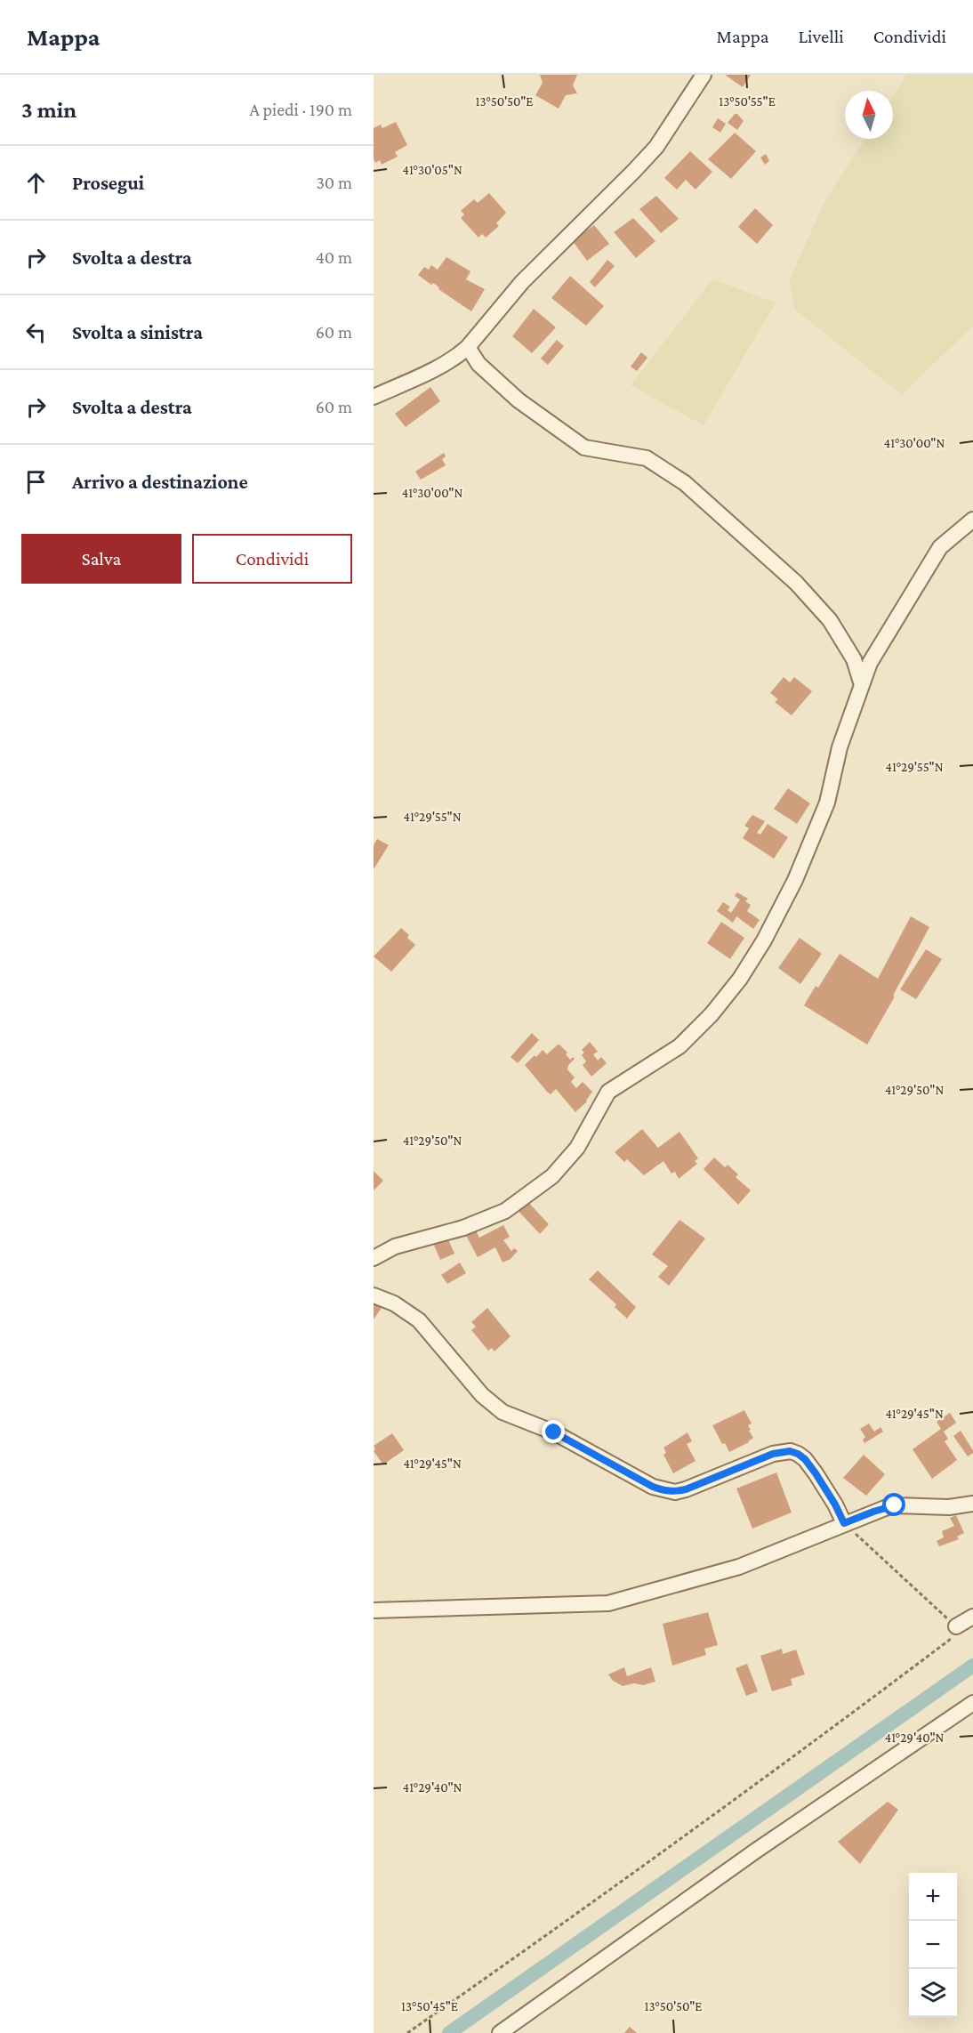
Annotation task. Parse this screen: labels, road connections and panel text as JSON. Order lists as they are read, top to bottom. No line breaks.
{"north":"top","page":{"header":"Mappa","nav":["Mappa","Livelli","Condividi"],"heading":["3 min","A piedi · 190 m"],"list":[["Prosegui","30 m"],["Svolta a destra","40 m"],["Svolta a sinistra","60 m"],["Svolta a destra","60 m"],"Arrivo a destinazione"],"buttons":["Salva","Condividi"],"map_buttons":["+","−"]},"coordinates":["13°50'50\"E","13°50'55\"E","41°30'05\"N","41°30'00\"N","41°29'55\"N","41°29'50\"N","41°29'45\"N","41°29'40\"N","13°50'45\"E"]}
